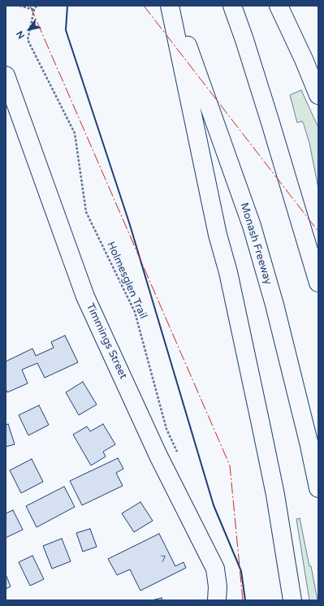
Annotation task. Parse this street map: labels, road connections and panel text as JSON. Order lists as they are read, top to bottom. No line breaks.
{"streets":{"main road":["Monash Freeway","Timmings Street"],"path":["Holmesglen Trail"]},"house_numbers":["7"],"north":"bottom left"}
